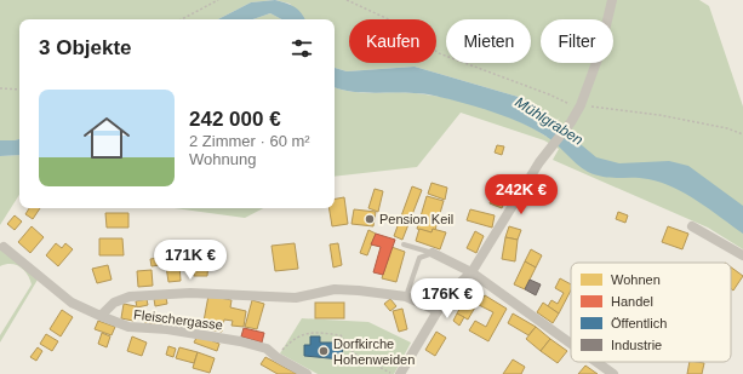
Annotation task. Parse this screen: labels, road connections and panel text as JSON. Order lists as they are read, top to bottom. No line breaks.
{"streets":{"street":["Fleischergasse"]},"water":["Mühlgraben"],"places":["Pension Keil","Dorfkirche Hohenweiden"],"legend":["Wohnen","Handel","Öffentlich","Industrie"],"page":{"chip":["Kaufen","Mieten","Filter"],"heading":"3 Objekte","list":[{"name":"242 000 €","note":"2 Zimmer · 60 m² · Wohnung"}],"price":["242K €","171K €","176K €"]}}
